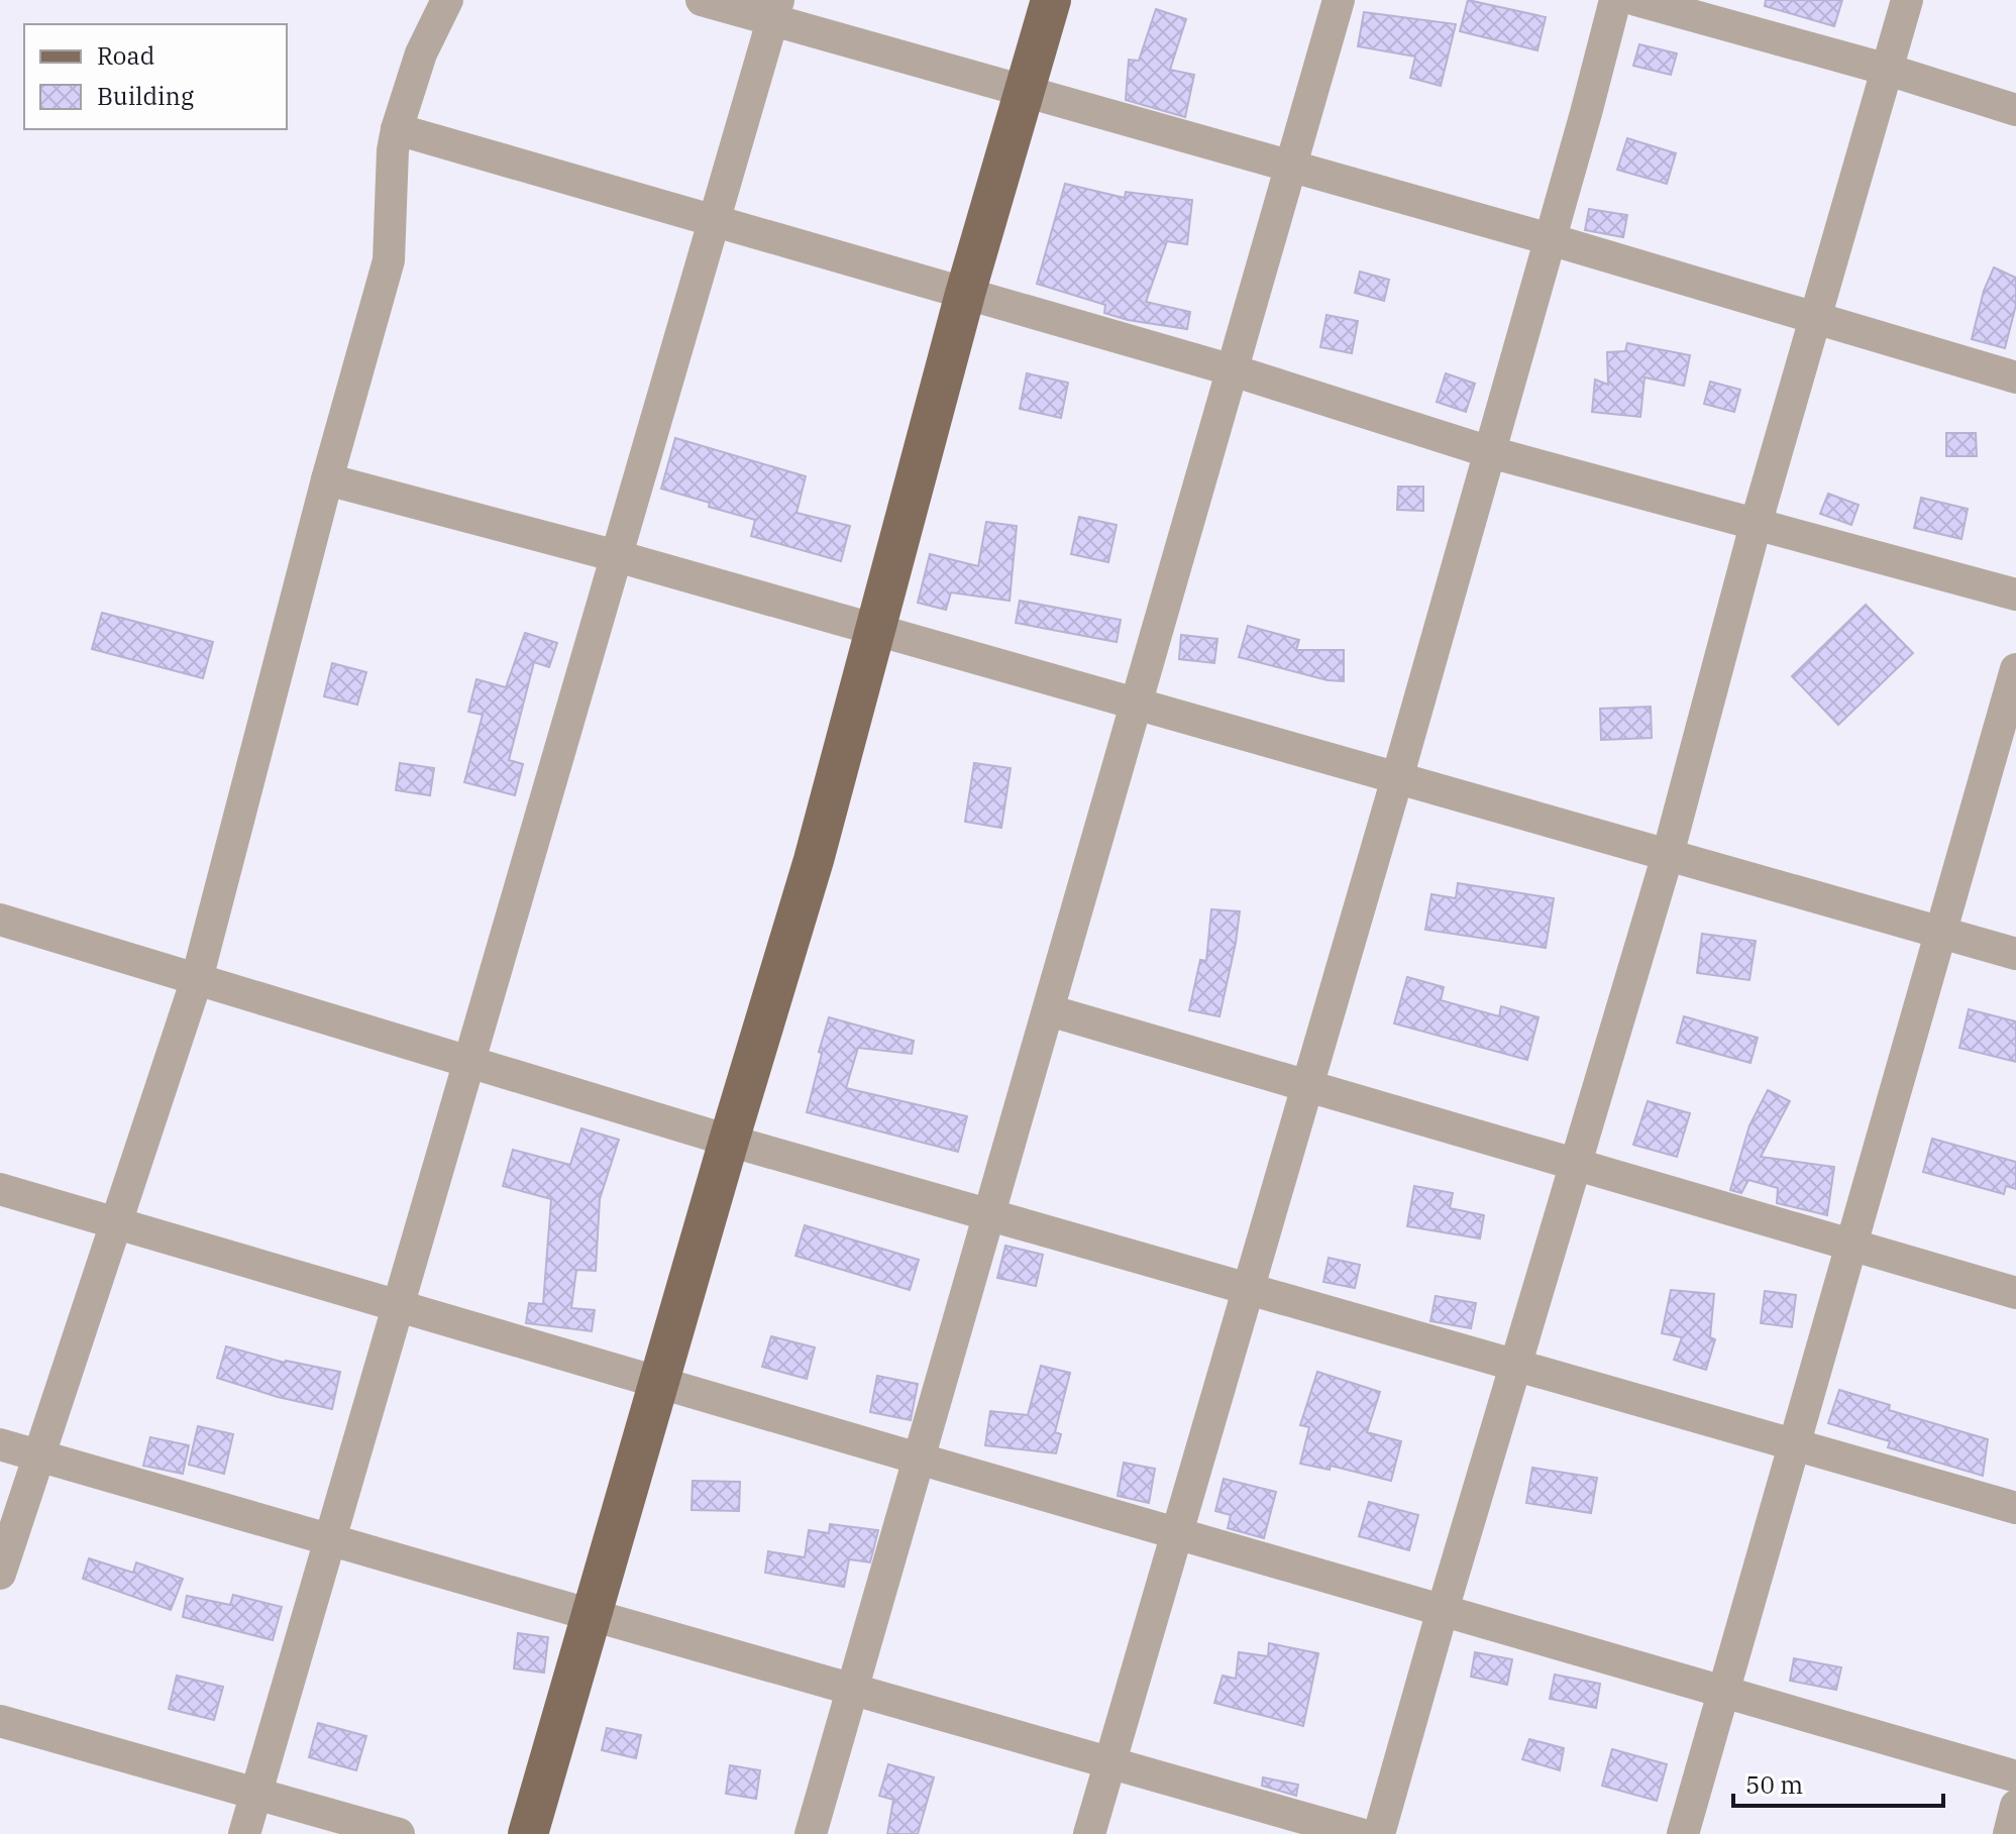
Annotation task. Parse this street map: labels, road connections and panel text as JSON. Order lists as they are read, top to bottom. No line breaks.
{"legend":["Road","Building"],"scale_bar":"50 m"}
